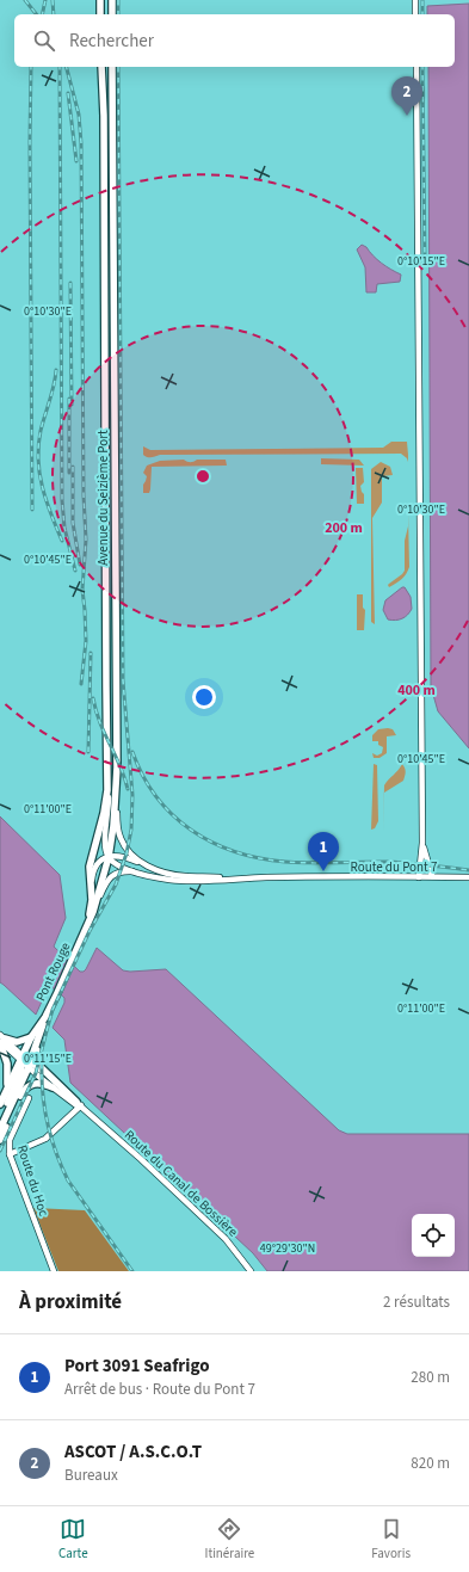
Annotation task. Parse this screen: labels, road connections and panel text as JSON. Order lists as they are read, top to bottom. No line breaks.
{"streets":{"main road":["Avenue du Seizième Port","Pont Rouge"],"street":["Route du Pont 7","Route du Hoc","Route du Canal de Bossière"]},"crossings":[["Avenue du Seizième Port","Pont Rouge"]],"page":{"search":"Rechercher","pins":["2","1"],"heading":["À proximité","2 résultats"],"list":[{"mark":"1","name":"Port 3091 Seafrigo","note":"Arrêt de bus · Route du Pont 7","value":"280 m"},{"mark":"2","name":"ASCOT / A.S.C.O.T","note":"Bureaux","value":"820 m"}],"nav":["Carte","Itinéraire","Favoris"]},"coordinates":["0°10'15\"E","0°10'30\"E","0°10'45\"E","0°11'00\"E","0°11'15\"E","49°29'30\"N"],"rings":["200 m","400 m"]}
